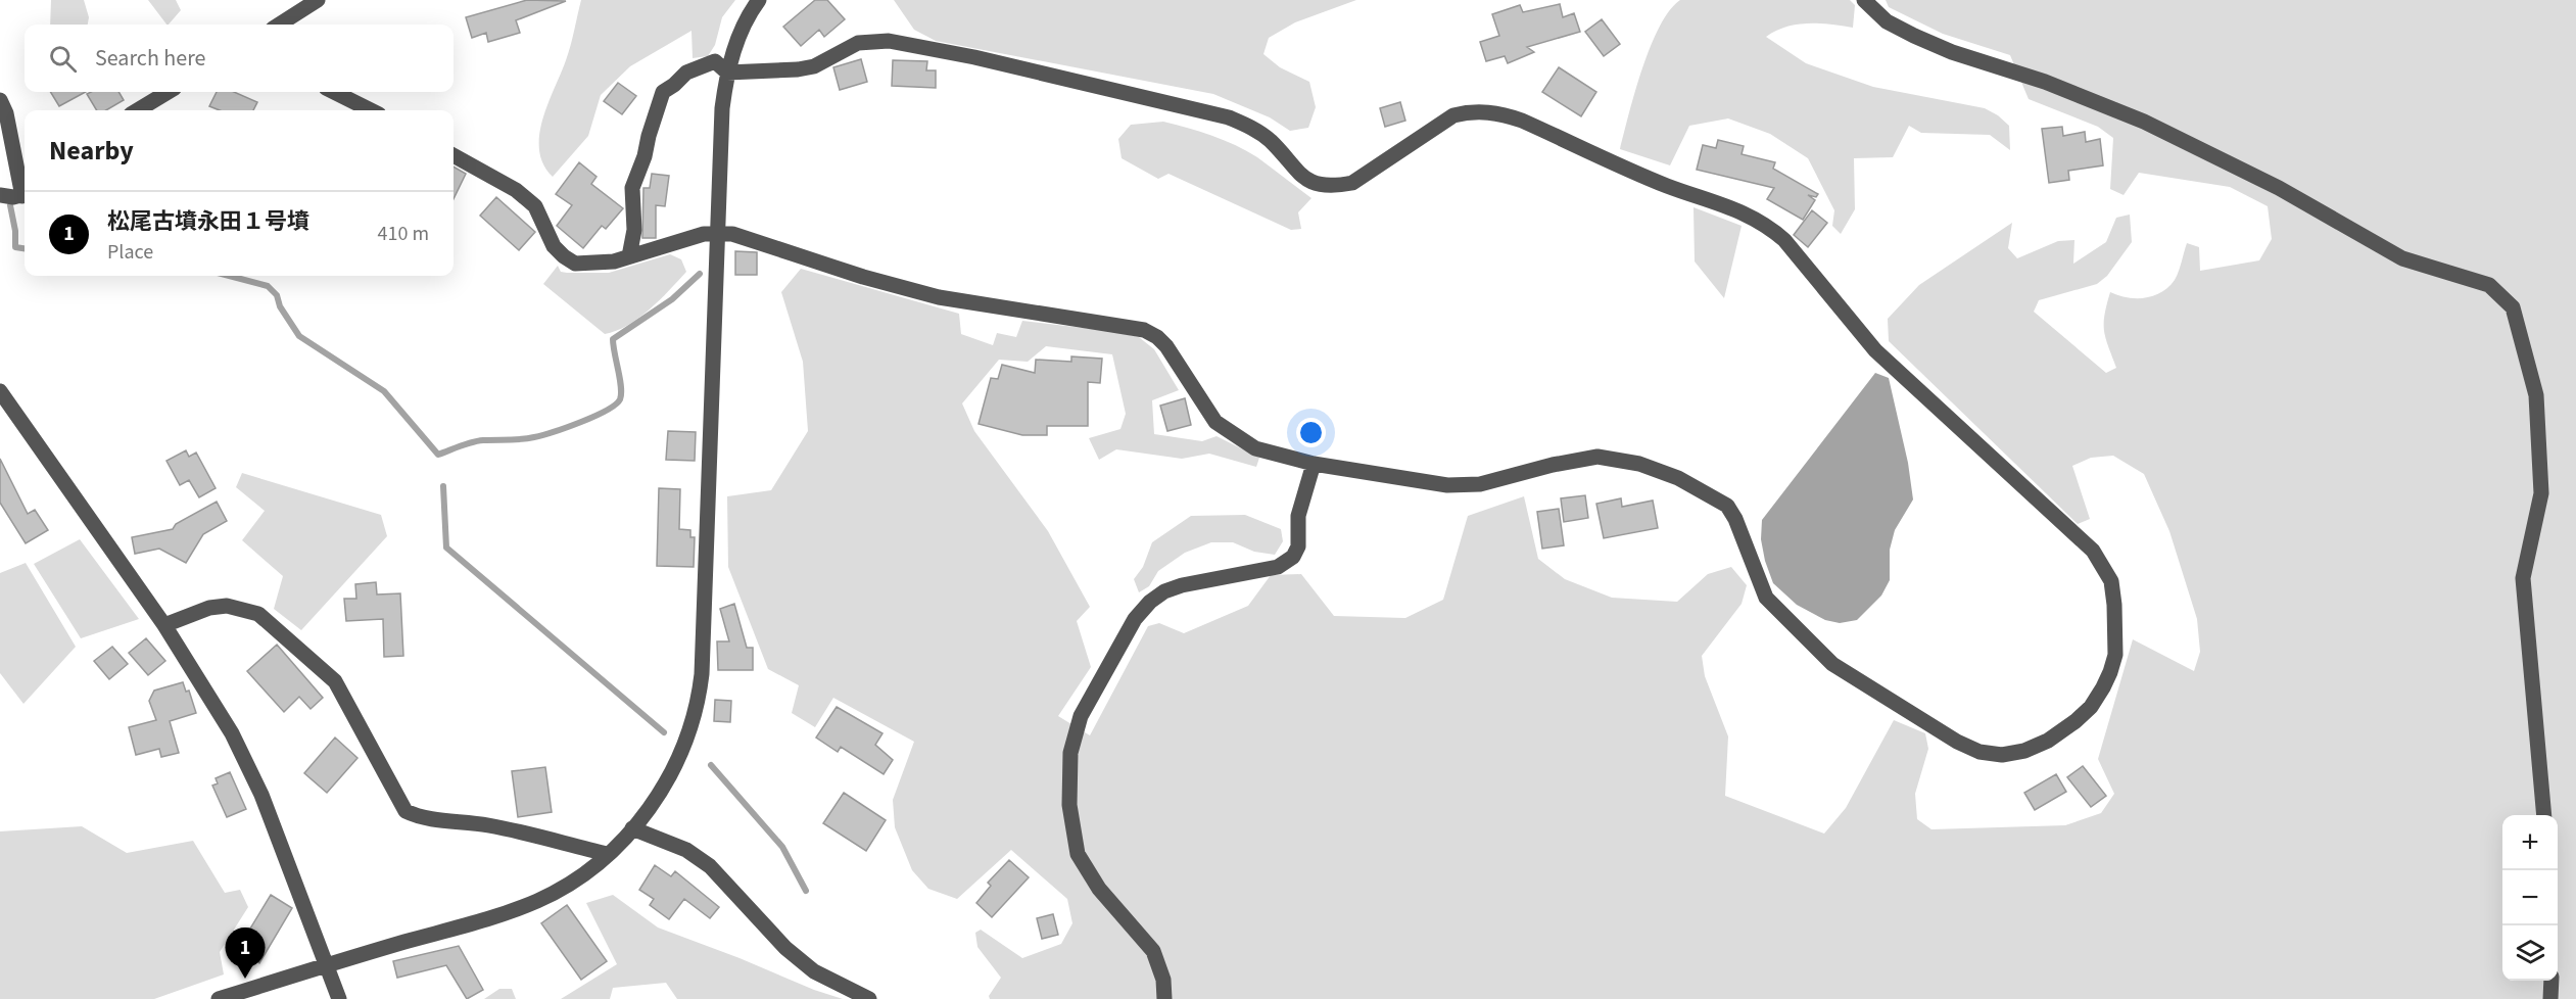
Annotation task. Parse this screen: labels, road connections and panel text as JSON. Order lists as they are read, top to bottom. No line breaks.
{"page":{"search":"Search here","heading":"Nearby","list":[{"mark":"1","name":"松尾古墳永田１号墳","note":"Place","value":"410 m"}],"map_buttons":["+","−"],"pins":"1"}}
